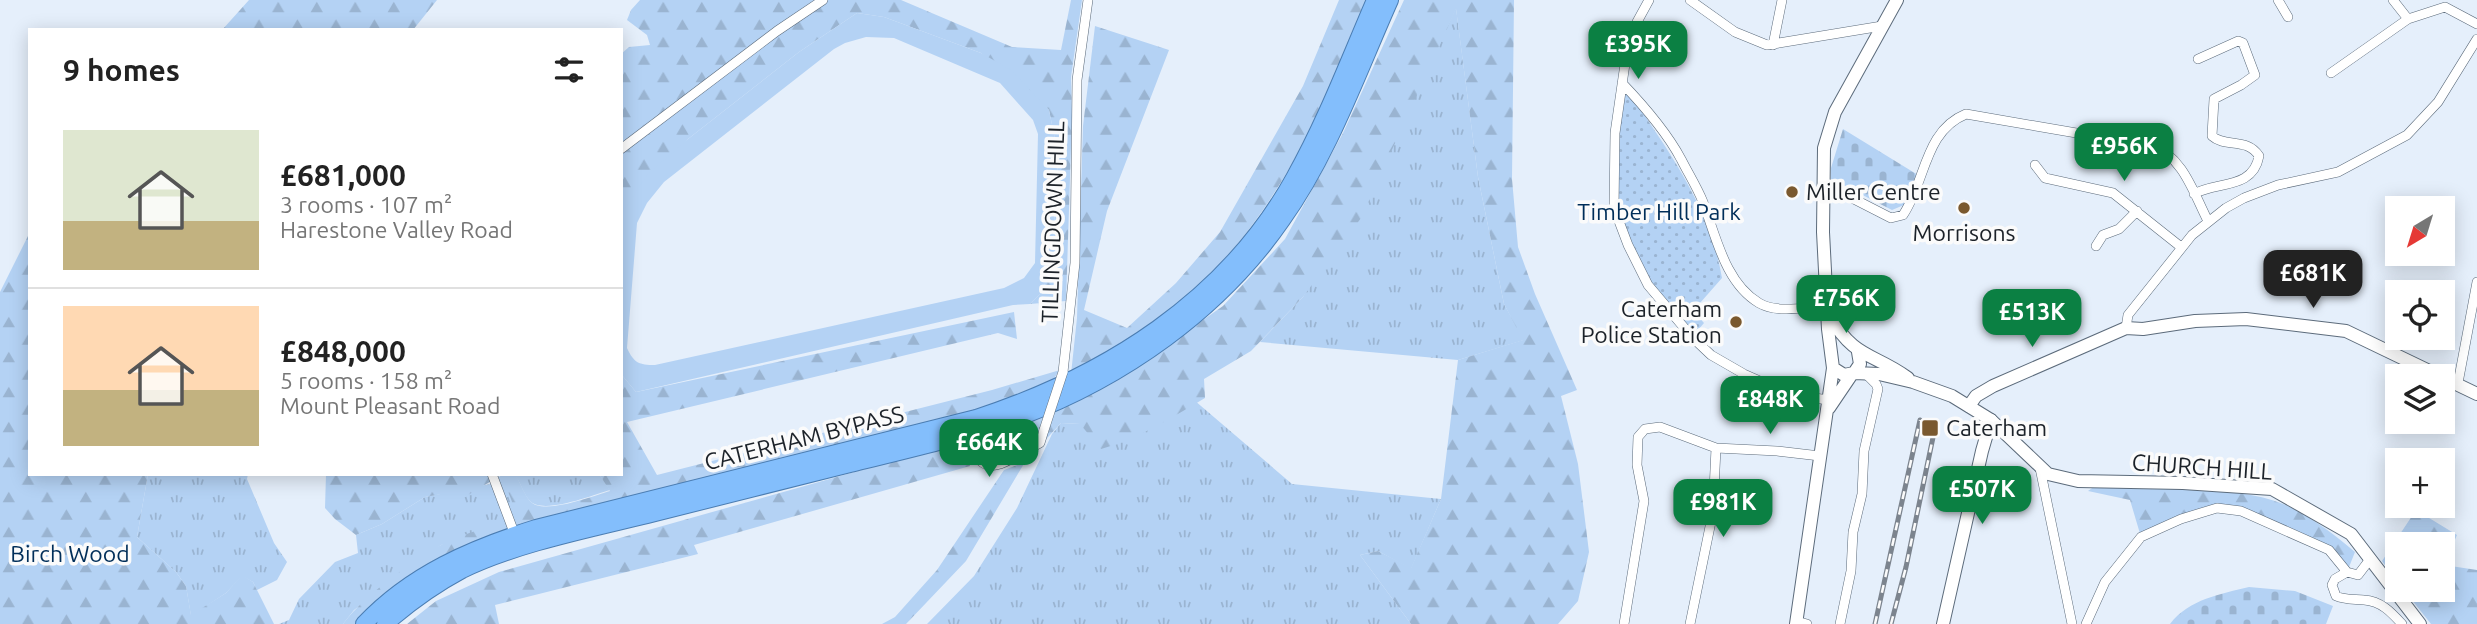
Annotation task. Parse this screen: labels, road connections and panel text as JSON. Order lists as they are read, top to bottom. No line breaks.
{"streets":{"highway":["CATERHAM BYPASS"],"main road":["CHURCH HILL"],"street":["TILLINGDOWN HILL"]},"crossings":[["TILLINGDOWN HILL","CATERHAM BYPASS"]],"parks":["Timber Hill Park","Birch Wood"],"places":{"other":["Miller Centre","Morrisons","Caterham Police Station"],"transit":["Caterham"]},"north":"bottom left","page":{"price":["£395K","£956K","£681K","£756K","£513K","£848K","£664K","£507K","£981K"],"heading":"9 homes","list":[{"name":"£681,000","note":"3 rooms · 107 m² · Harestone Valley Road"},{"name":"£848,000","note":"5 rooms · 158 m² · Mount Pleasant Road"}],"map_buttons":["+","−"]}}
